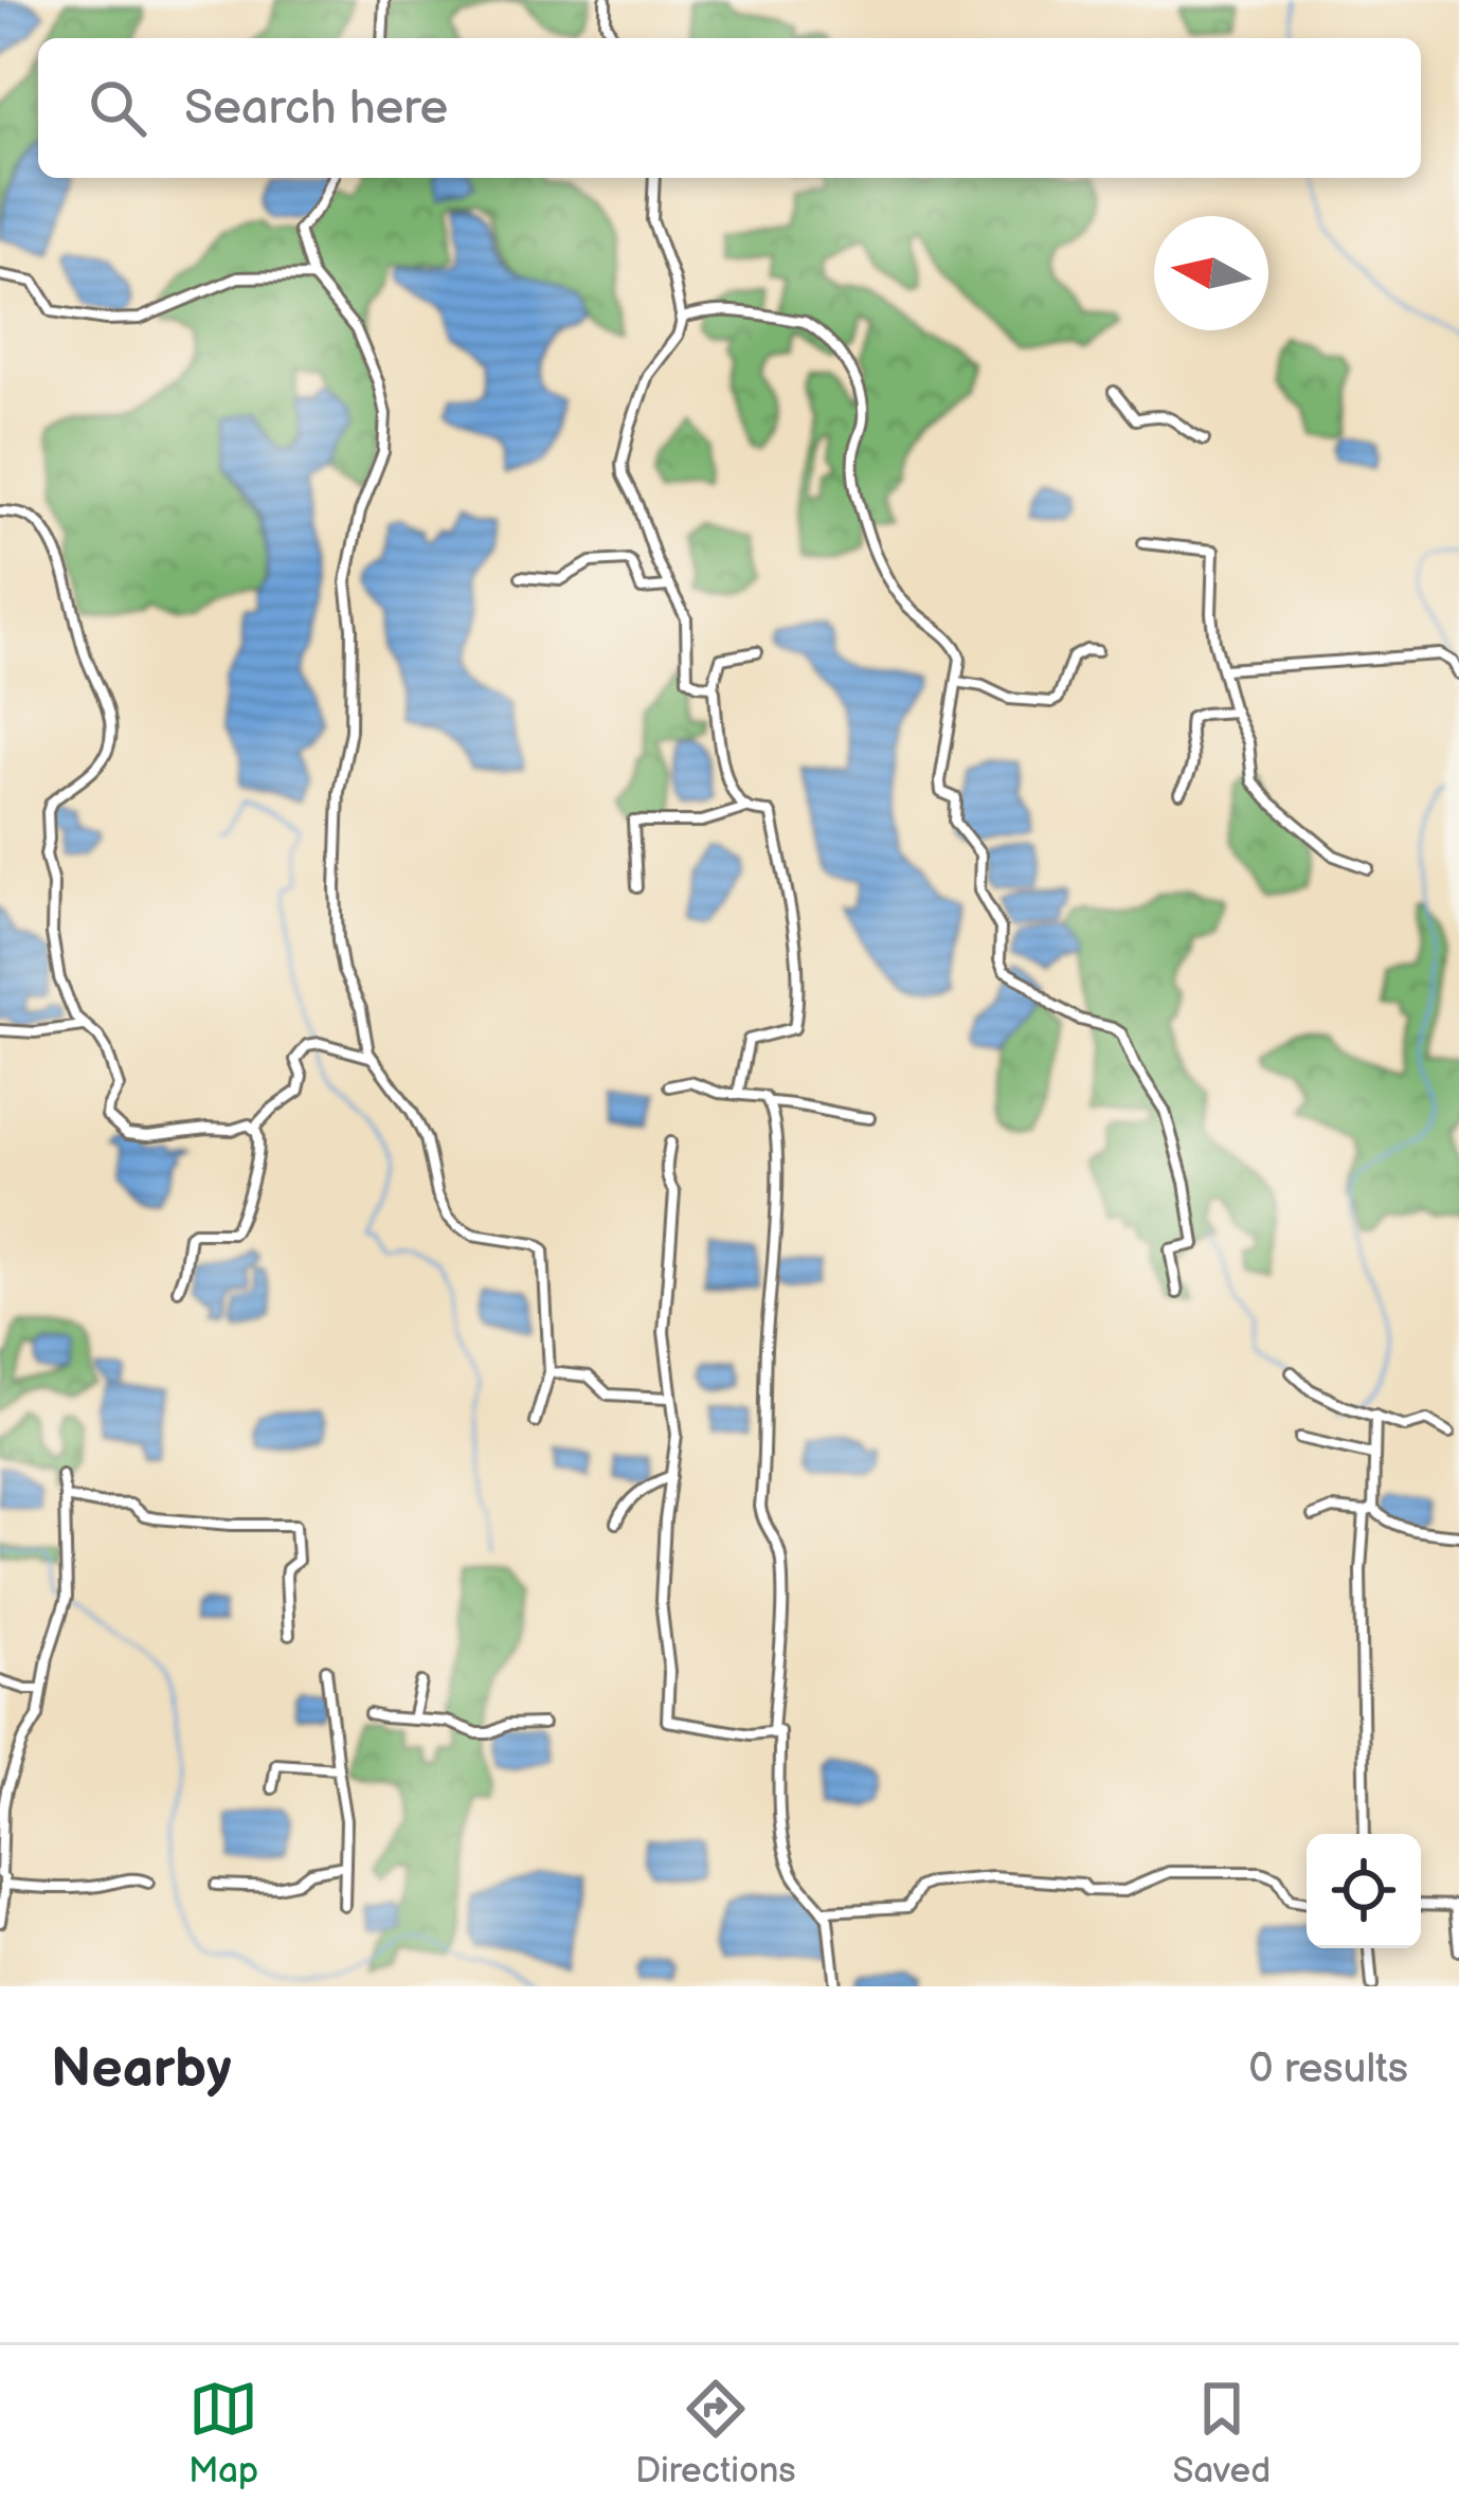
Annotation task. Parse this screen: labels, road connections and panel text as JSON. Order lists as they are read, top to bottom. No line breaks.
{"north":"left","page":{"search":"Search here","heading":["Nearby","0 results"],"nav":["Map","Directions","Saved"]}}
